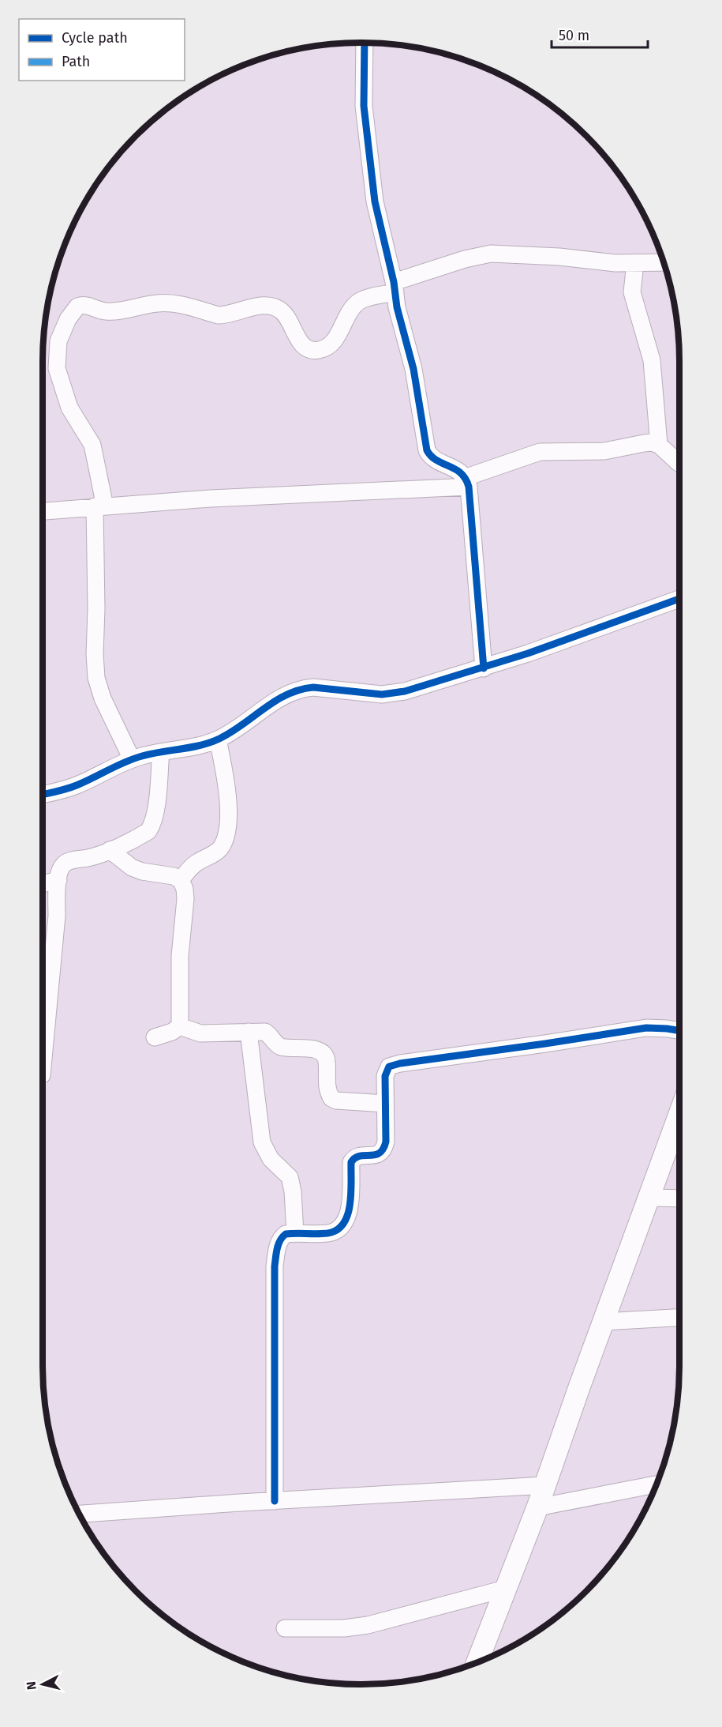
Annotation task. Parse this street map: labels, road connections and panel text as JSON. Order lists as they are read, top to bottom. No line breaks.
{"legend":["Cycle path","Path"],"scale_bar":"50 m","north":"left"}
